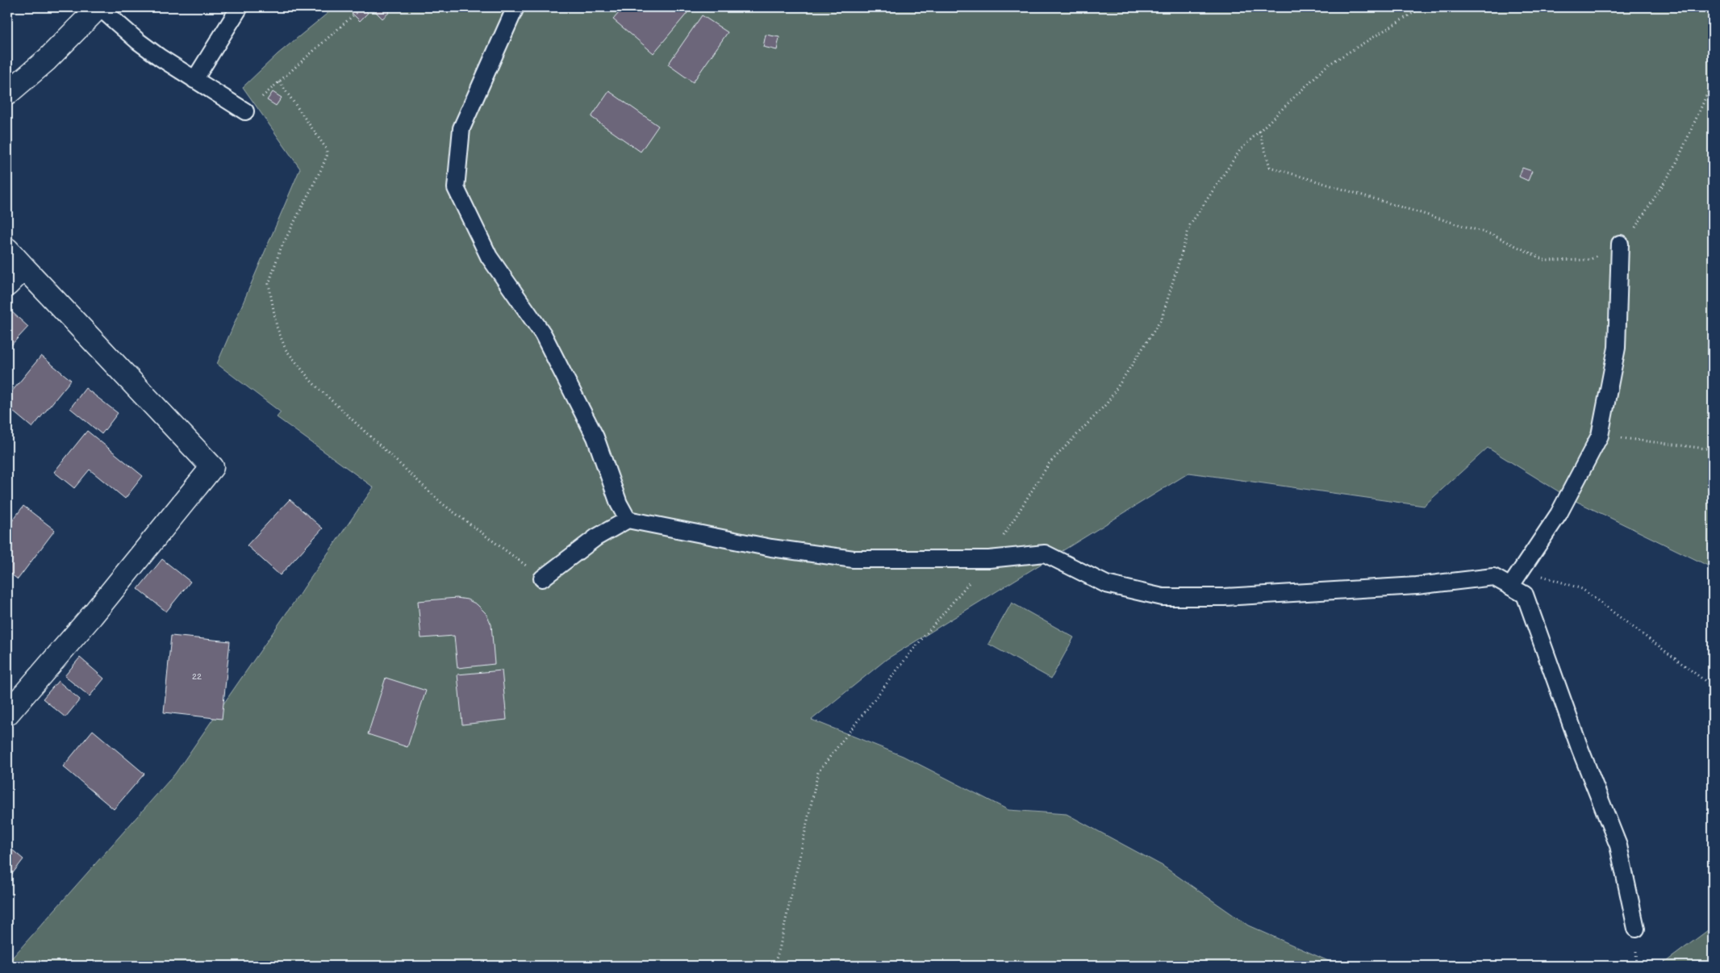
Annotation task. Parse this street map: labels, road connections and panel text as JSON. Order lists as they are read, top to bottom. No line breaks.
{"house_numbers":["22"]}
